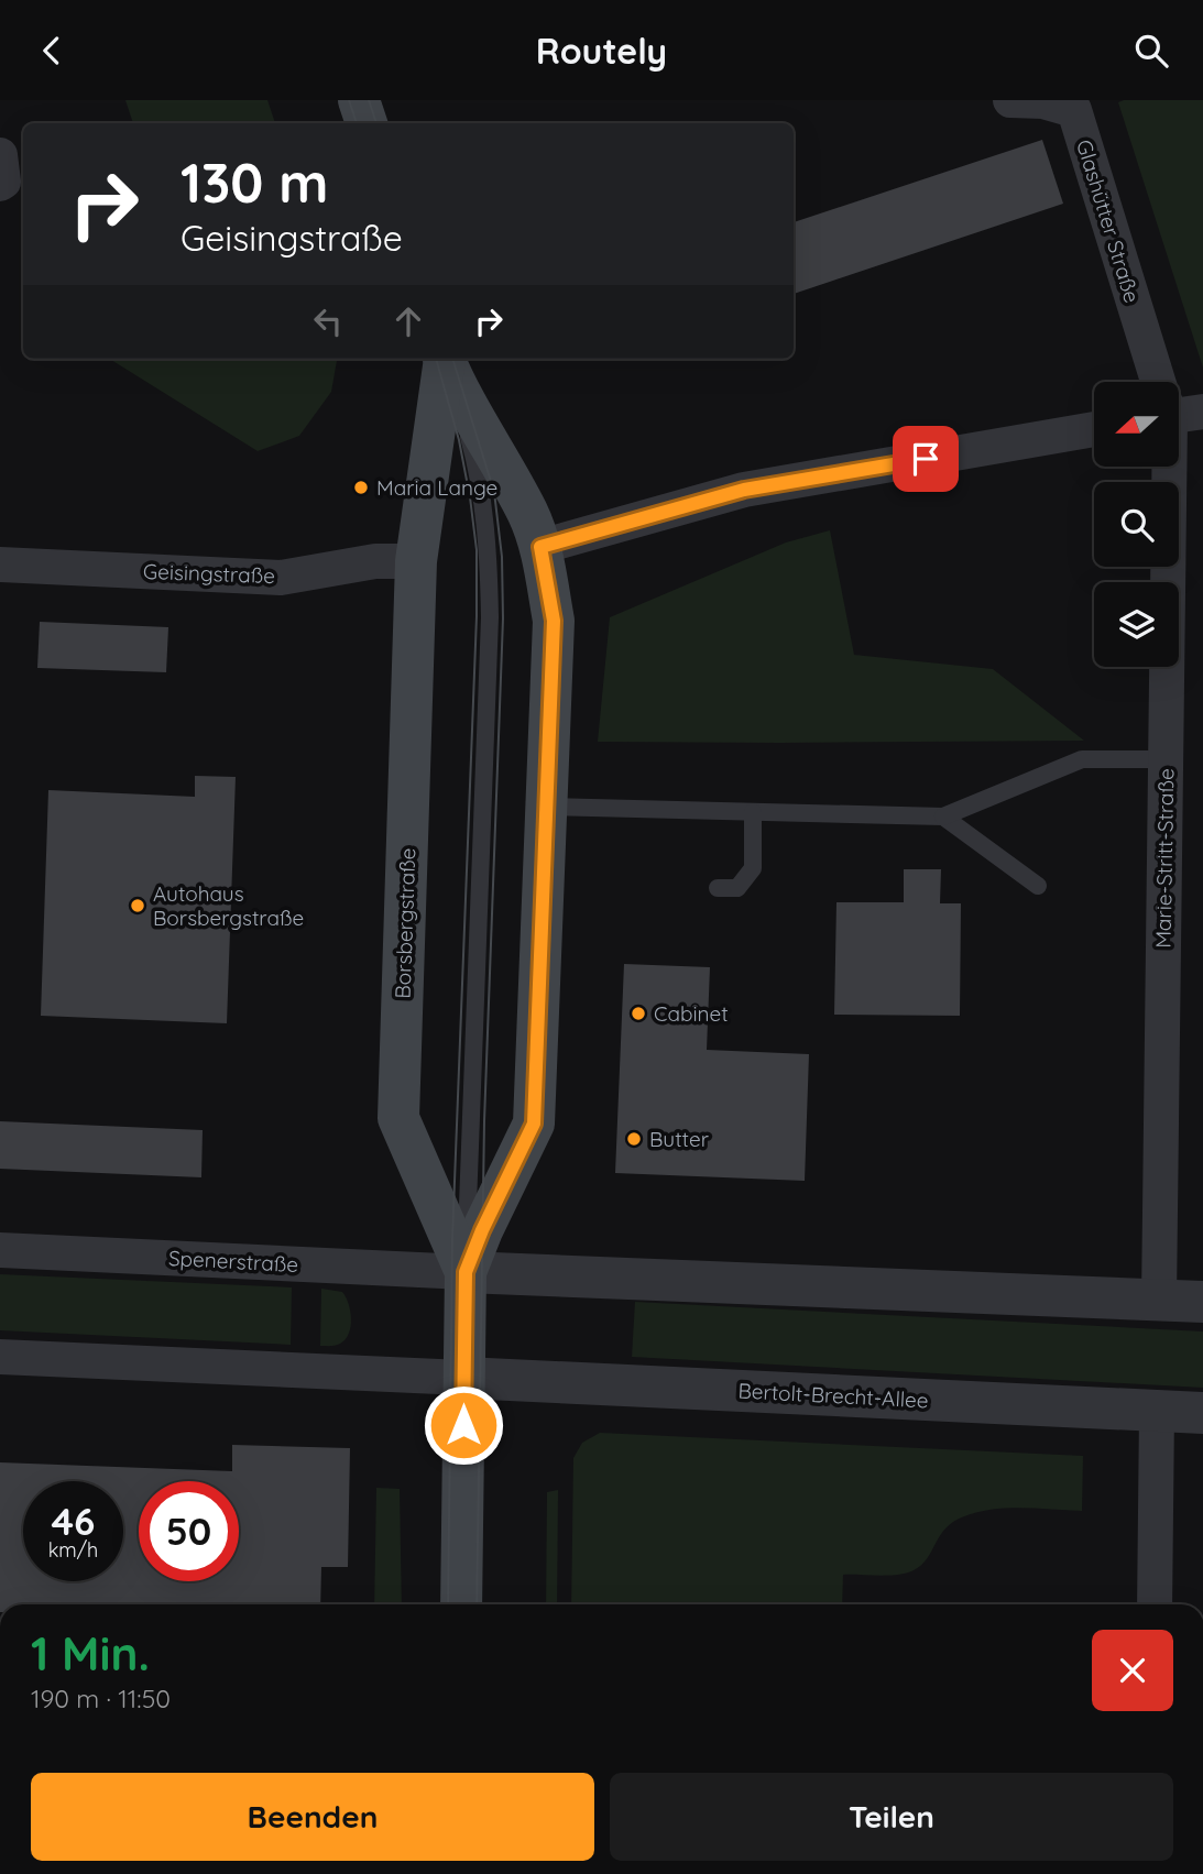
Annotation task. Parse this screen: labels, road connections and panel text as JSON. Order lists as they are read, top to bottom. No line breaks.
{"streets":{"main road":["Borsbergstraße"],"street":["Glashütter Straße","Geisingstraße","Marie-Stritt-Straße","Spenerstraße","Bertolt-Brecht-Allee"]},"crossings":[["Geisingstraße","Borsbergstraße"],["Borsbergstraße","Spenerstraße"],["Borsbergstraße","Bertolt-Brecht-Allee"]],"places":["Maria Lange","Autohaus Borsbergstraße","Cabinet","Butter"],"north":"left","page":{"header":"Routely","turn":["130 m","Geisingstraße"],"speed":"46 km/h","limit":"50","heading":["1 Min.","190 m · 11:50"],"buttons":["Beenden","Teilen"]}}
